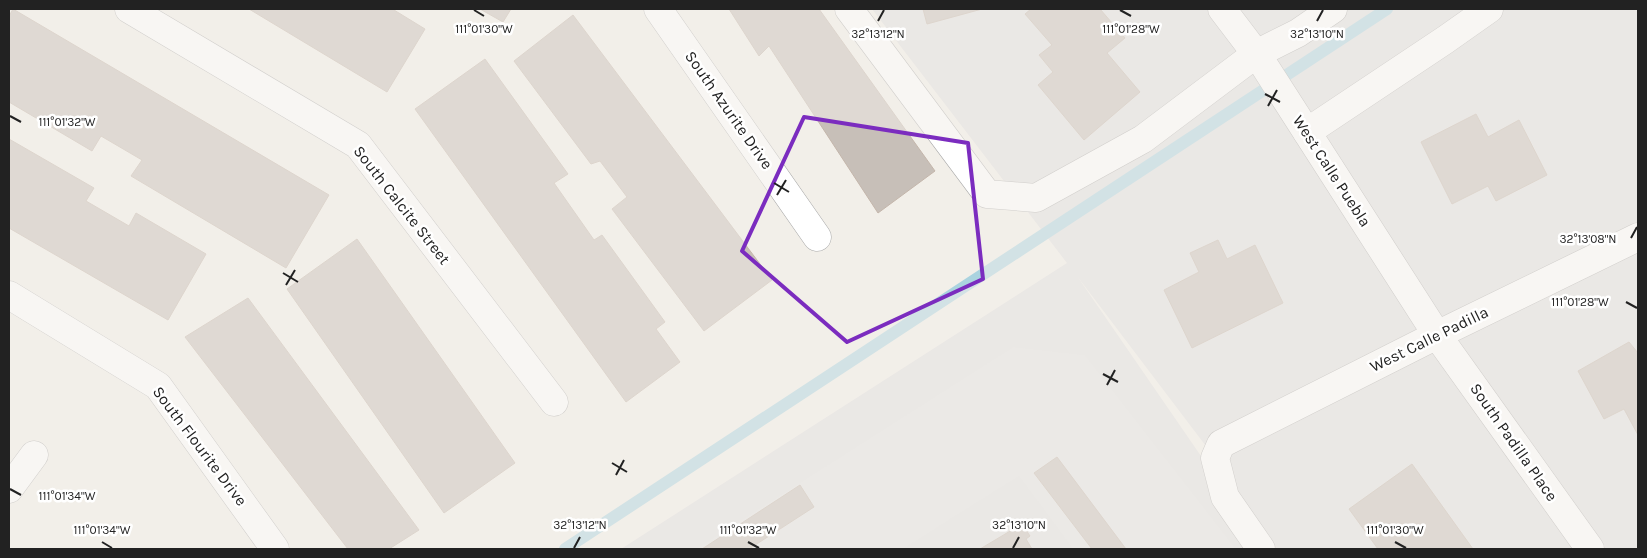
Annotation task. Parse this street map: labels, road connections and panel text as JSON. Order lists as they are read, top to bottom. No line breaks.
{"streets":{"street":["South Azurite Drive","West Calle Puebla","South Calcite Street","West Calle Padilla","South Padilla Place","South Flourite Drive"]},"crossings":[["West Calle Puebla","West Calle Padilla"],["West Calle Puebla","South Padilla Place"],["West Calle Padilla","South Padilla Place"]],"coordinates":["111°01'30\"W","111°01'28\"W","32°13'12\"N","32°13'10\"N","111°01'32\"W","32°13'08\"N","111°01'34\"W"]}
